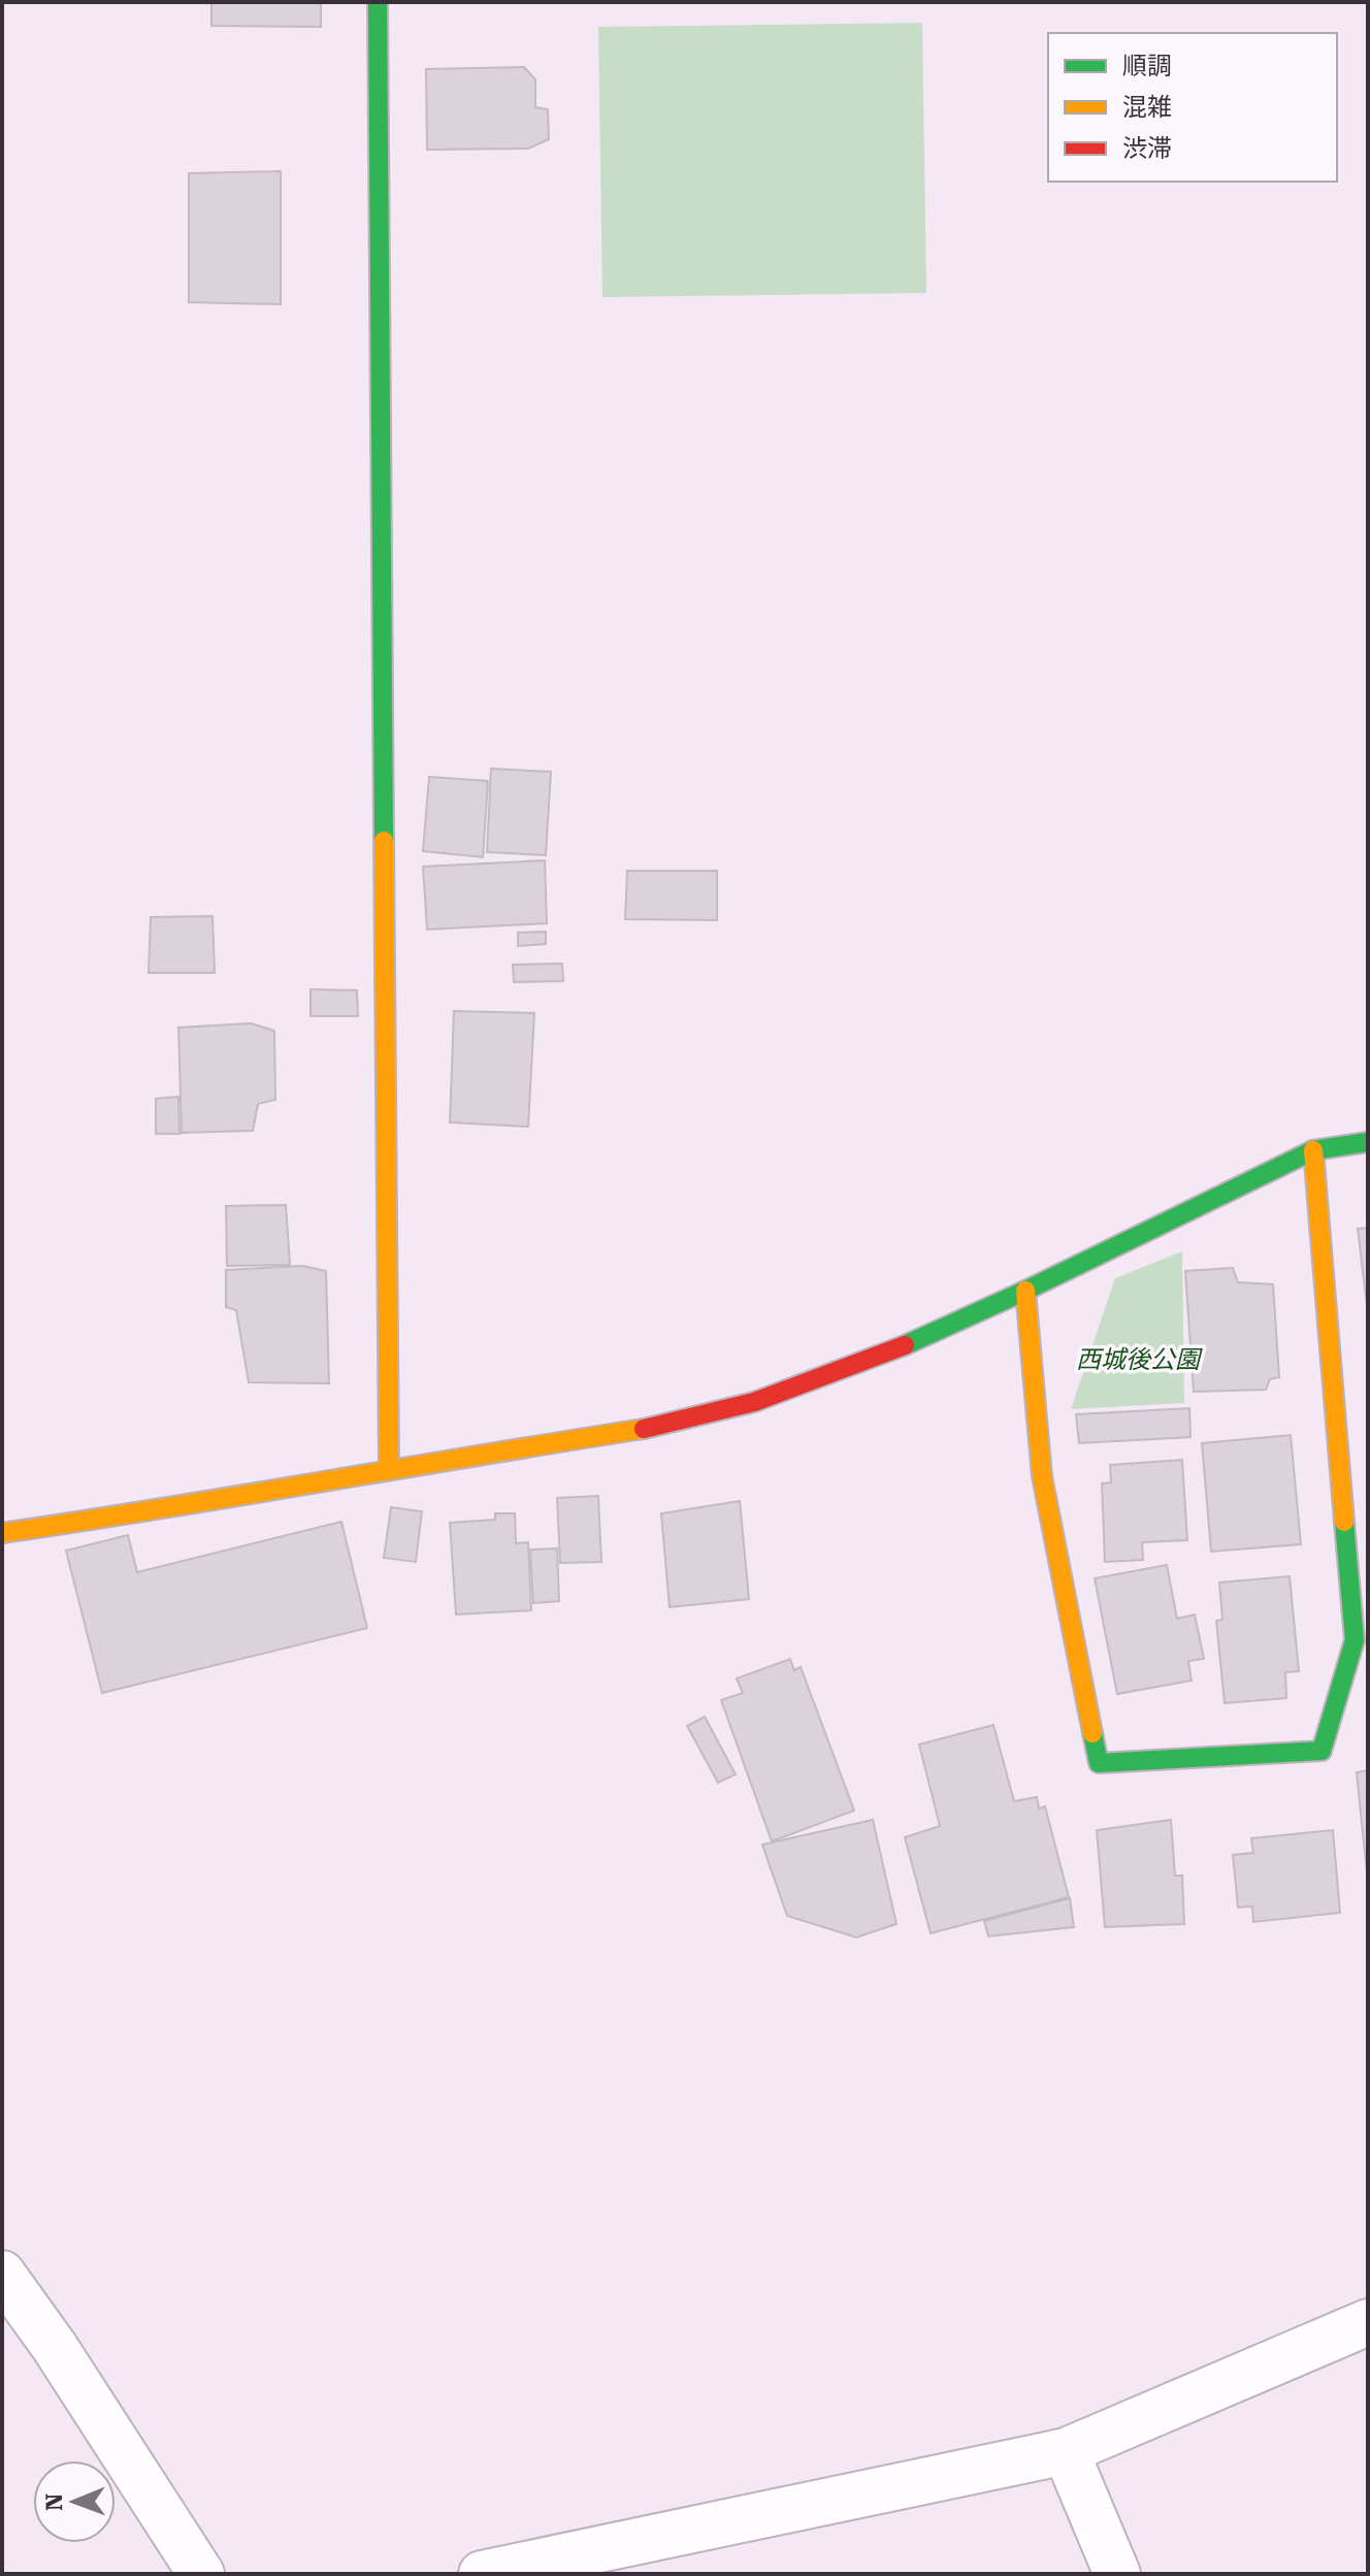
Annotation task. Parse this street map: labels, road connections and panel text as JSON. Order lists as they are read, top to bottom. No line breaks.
{"parks":["西城後公園"],"legend":["順調","混雑","渋滞"],"north":"left"}
